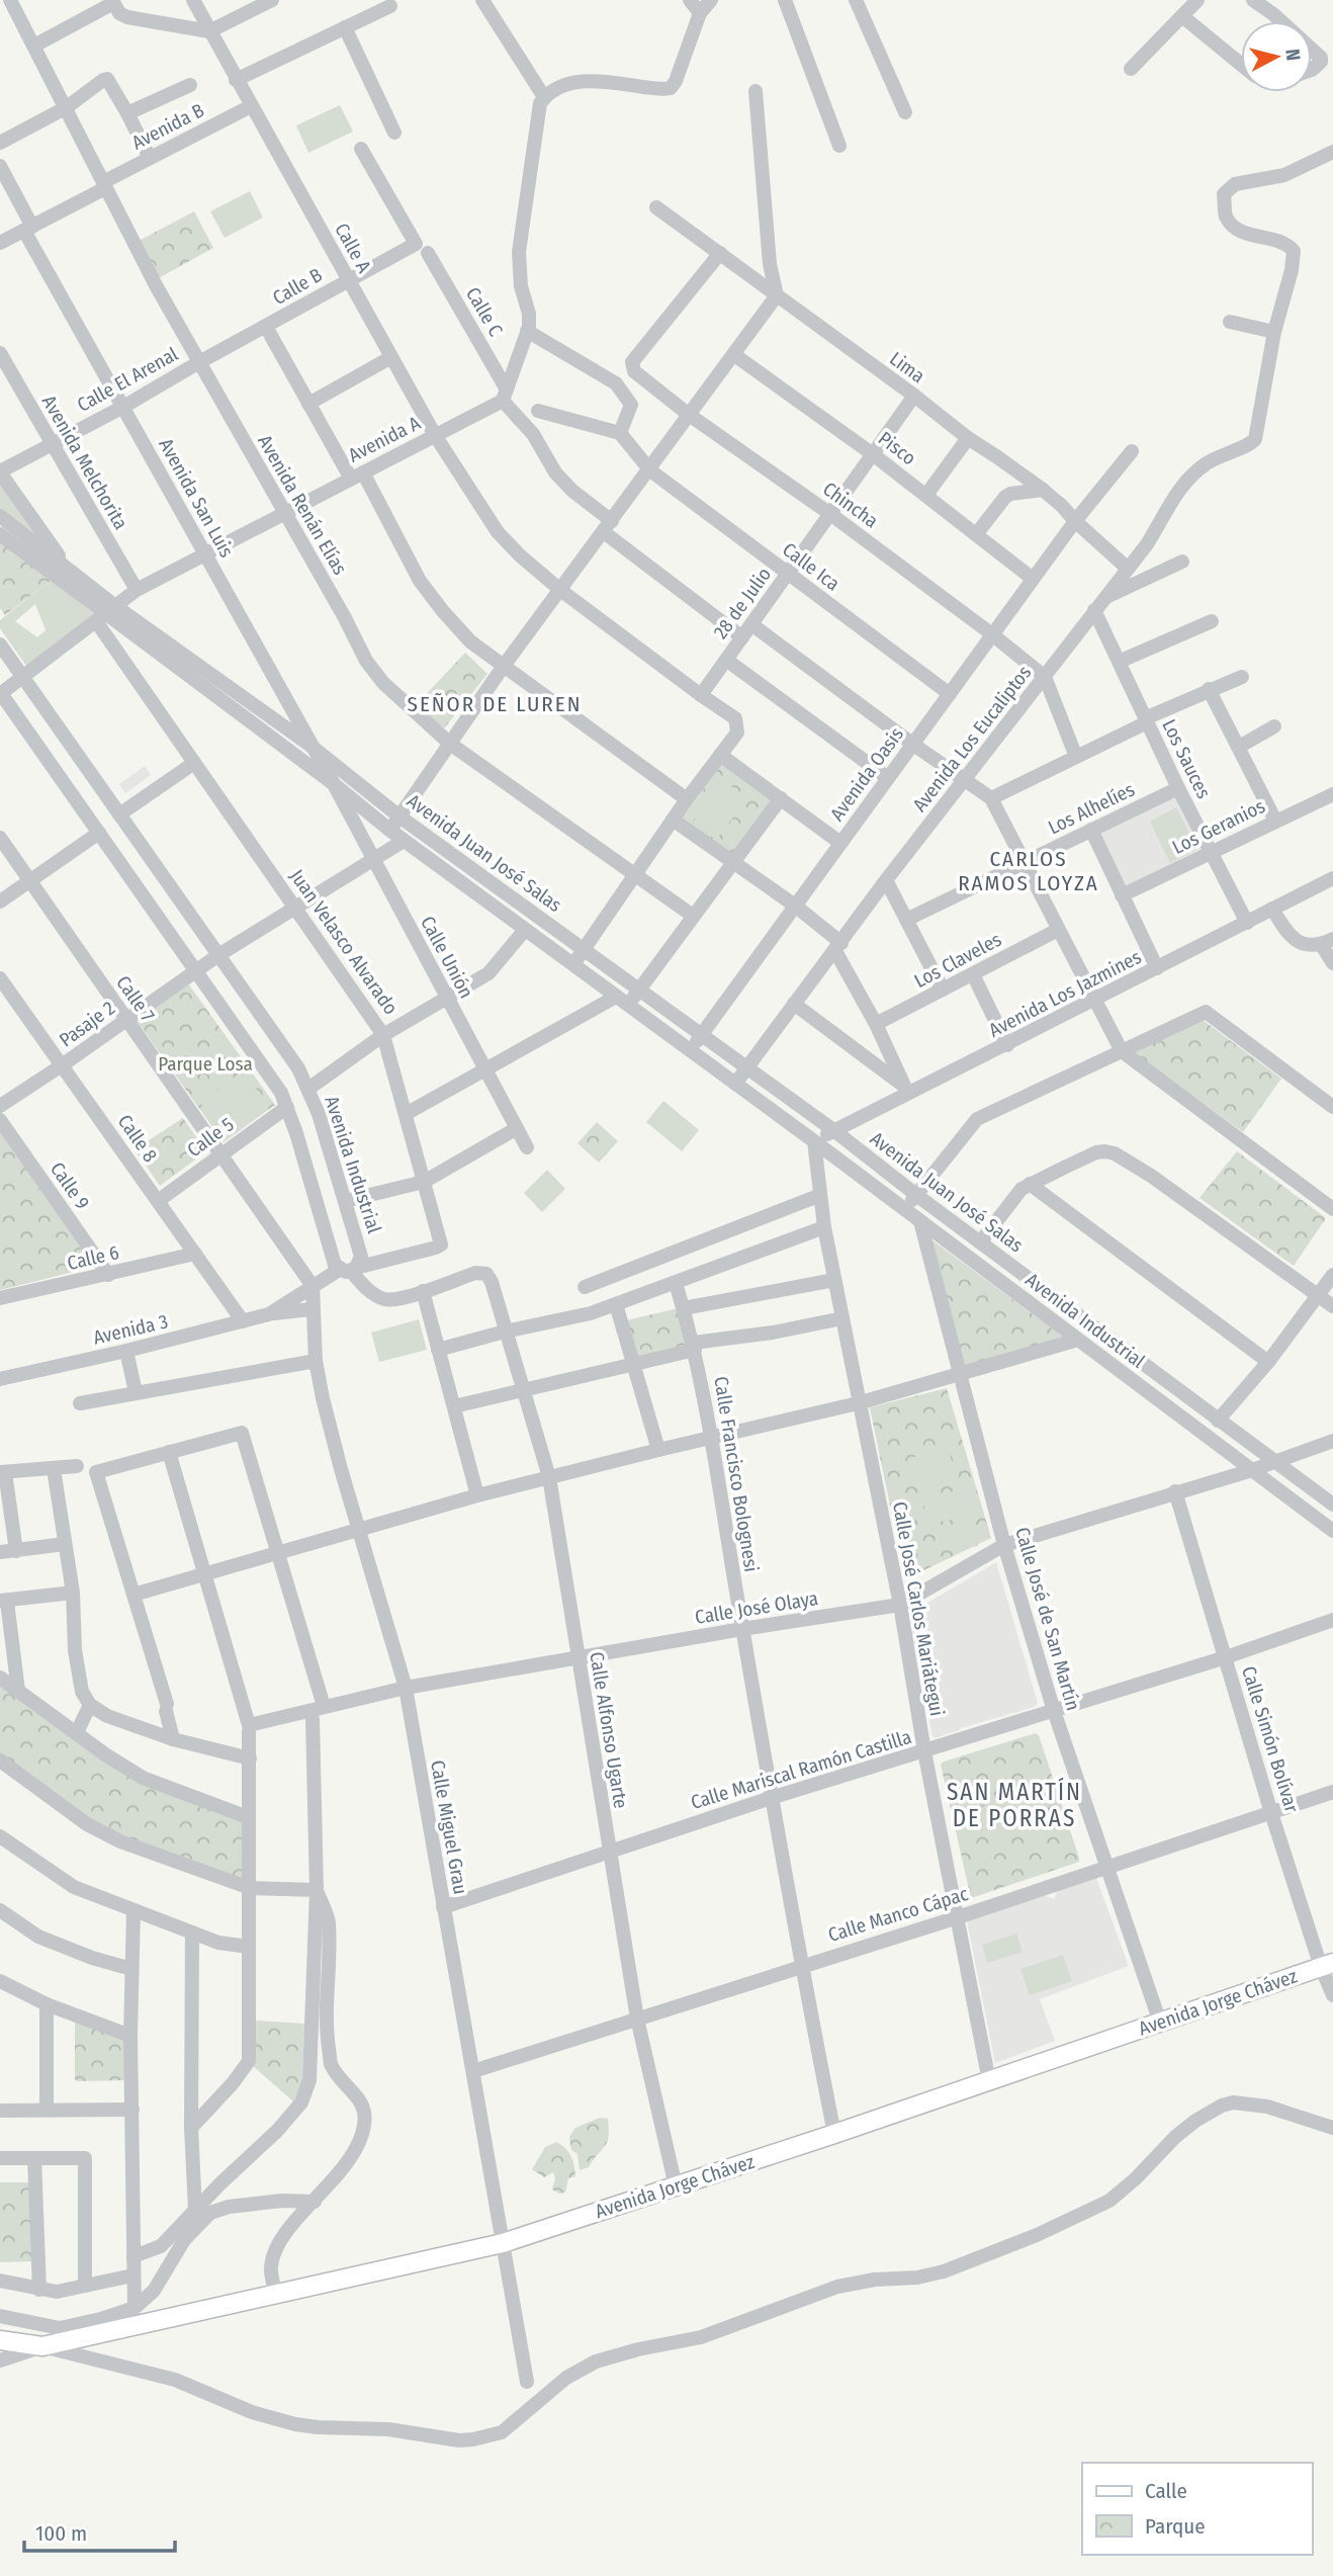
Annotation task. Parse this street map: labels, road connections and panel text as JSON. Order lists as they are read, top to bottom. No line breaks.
{"streets":{"main road":["Avenida Jorge Chávez"],"street":["Avenida B","Calle A","Calle B","Calle C","Lima","Calle El Arenal","Avenida A","Pisco","Avenida Melchorita","Avenida San Luis","Avenida Renán Elías","Chincha","Calle Ica","28 de Julio","Avenida Los Eucaliptos","Los Sauces","Avenida Oasis","Los Alhelíes","Los Geranios","Avenida Juan José Salas","Juan Velasco Alvarado","Calle Unión","Los Claveles","Avenida Los Jazmines","Calle 7","Pasaje 2","Calle 5","Calle 8","Avenida Industrial","Calle 9","Calle 6","Avenida 3","Calle Francisco Bolognesi","Calle José Olaya","Calle José Carlos Mariátegui","Calle José de San Martín","Calle Alfonso Ugarte","Calle Simón Bolívar","Calle Mariscal Ramón Castilla","Calle Miguel Grau","Calle Manco Cápac"]},"crossings":[["Avenida B","Calle A"],["Avenida B","Avenida San Luis"],["Avenida B","Avenida Renán Elías"],["Calle A","Calle B"],["Calle A","Avenida A"],["Calle A","Avenida Renán Elías"],["Calle A","28 de Julio"],["Calle A","Avenida Juan José Salas"],["Calle B","Calle El Arenal"],["Calle B","Avenida Renán Elías"],["Calle C","Avenida A"],["Calle C","28 de Julio"],["Lima","Chincha"],["Lima","28 de Julio"],["Lima","Avenida Los Eucaliptos"],["Lima","Avenida Oasis"],["Calle El Arenal","Avenida Melchorita"],["Calle El Arenal","Avenida San Luis"],["Calle El Arenal","Avenida Renán Elías"],["Avenida A","Avenida Melchorita"],["Avenida A","Avenida San Luis"],["Avenida A","Avenida Renán Elías"],["Avenida A","Avenida Juan José Salas"],["Avenida A","Juan Velasco Alvarado"],["Avenida A","Avenida Industrial"],["Pisco","28 de Julio"],["Pisco","Avenida Oasis"],["Avenida San Luis","Avenida Juan José Salas"],["Avenida San Luis","Calle Unión"],["Chincha","28 de Julio"],["Chincha","Avenida Los Eucaliptos"],["Chincha","Avenida Oasis"],["Calle Ica","28 de Julio"],["Calle Ica","Avenida Oasis"],["Avenida Los Eucaliptos","Los Sauces"],["Avenida Los Eucaliptos","Avenida Juan José Salas"],["Los Sauces","Los Alhelíes"],["Los Sauces","Los Geranios"],["Los Sauces","Avenida Los Jazmines"],["Avenida Oasis","Avenida Juan José Salas"],["Avenida Juan José Salas","Juan Velasco Alvarado"],["Avenida Juan José Salas","Calle Unión"],["Avenida Juan José Salas","Avenida Los Jazmines"],["Avenida Juan José Salas","Pasaje 2"],["Avenida Juan José Salas","Avenida Industrial"],["Avenida Juan José Salas","Calle José Olaya"],["Avenida Juan José Salas","Calle José Carlos Mariátegui"],["Juan Velasco Alvarado","Pasaje 2"],["Juan Velasco Alvarado","Avenida Industrial"],["Juan Velasco Alvarado","Avenida 3"],["Calle Unión","Pasaje 2"],["Avenida Los Jazmines","Avenida Industrial"],["Avenida Los Jazmines","Calle José Carlos Mariátegui"],["Calle 7","Pasaje 2"],["Calle 7","Calle 5"],["Calle 7","Avenida 3"],["Calle 7","Calle Miguel Grau"],["Pasaje 2","Calle 8"],["Pasaje 2","Avenida Industrial"],["Calle 5","Calle 8"],["Calle 8","Calle 6"],["Calle 8","Avenida 3"],["Avenida Industrial","Avenida 3"],["Avenida Industrial","Calle José Olaya"],["Avenida Industrial","Calle José Carlos Mariátegui"],["Avenida Industrial","Calle José de San Martín"],["Calle 9","Calle 6"],["Avenida 3","Calle Miguel Grau"],["Calle Francisco Bolognesi","Calle José Olaya"],["Calle Francisco Bolognesi","Calle Mariscal Ramón Castilla"],["Calle Francisco Bolognesi","Calle Manco Cápac"],["Calle Francisco Bolognesi","Avenida Jorge Chávez"],["Calle José Olaya","Calle José Carlos Mariátegui"],["Calle José Olaya","Calle José de San Martín"],["Calle José Olaya","Calle Alfonso Ugarte"],["Calle José Olaya","Calle Simón Bolívar"],["Calle José Olaya","Calle Miguel Grau"],["Calle José Carlos Mariátegui","Calle Mariscal Ramón Castilla"],["Calle José Carlos Mariátegui","Calle Manco Cápac"],["Calle José Carlos Mariátegui","Avenida Jorge Chávez"],["Calle José de San Martín","Calle Mariscal Ramón Castilla"],["Calle José de San Martín","Calle Manco Cápac"],["Calle José de San Martín","Avenida Jorge Chávez"],["Calle Alfonso Ugarte","Calle Mariscal Ramón Castilla"],["Calle Alfonso Ugarte","Calle Manco Cápac"],["Calle Alfonso Ugarte","Avenida Jorge Chávez"],["Calle Simón Bolívar","Calle Mariscal Ramón Castilla"],["Calle Simón Bolívar","Calle Manco Cápac"],["Calle Simón Bolívar","Avenida Jorge Chávez"],["Calle Mariscal Ramón Castilla","Calle Miguel Grau"],["Calle Miguel Grau","Calle Manco Cápac"],["Calle Miguel Grau","Avenida Jorge Chávez"]],"districts":["SEÑOR DE LUREN","CARLOS RAMOS LOYZA","SAN MARTÍN DE PORRAS"],"parks":["Parque Losa"],"legend":["Calle","Parque"],"scale_bar":"100 m","north":"right"}
